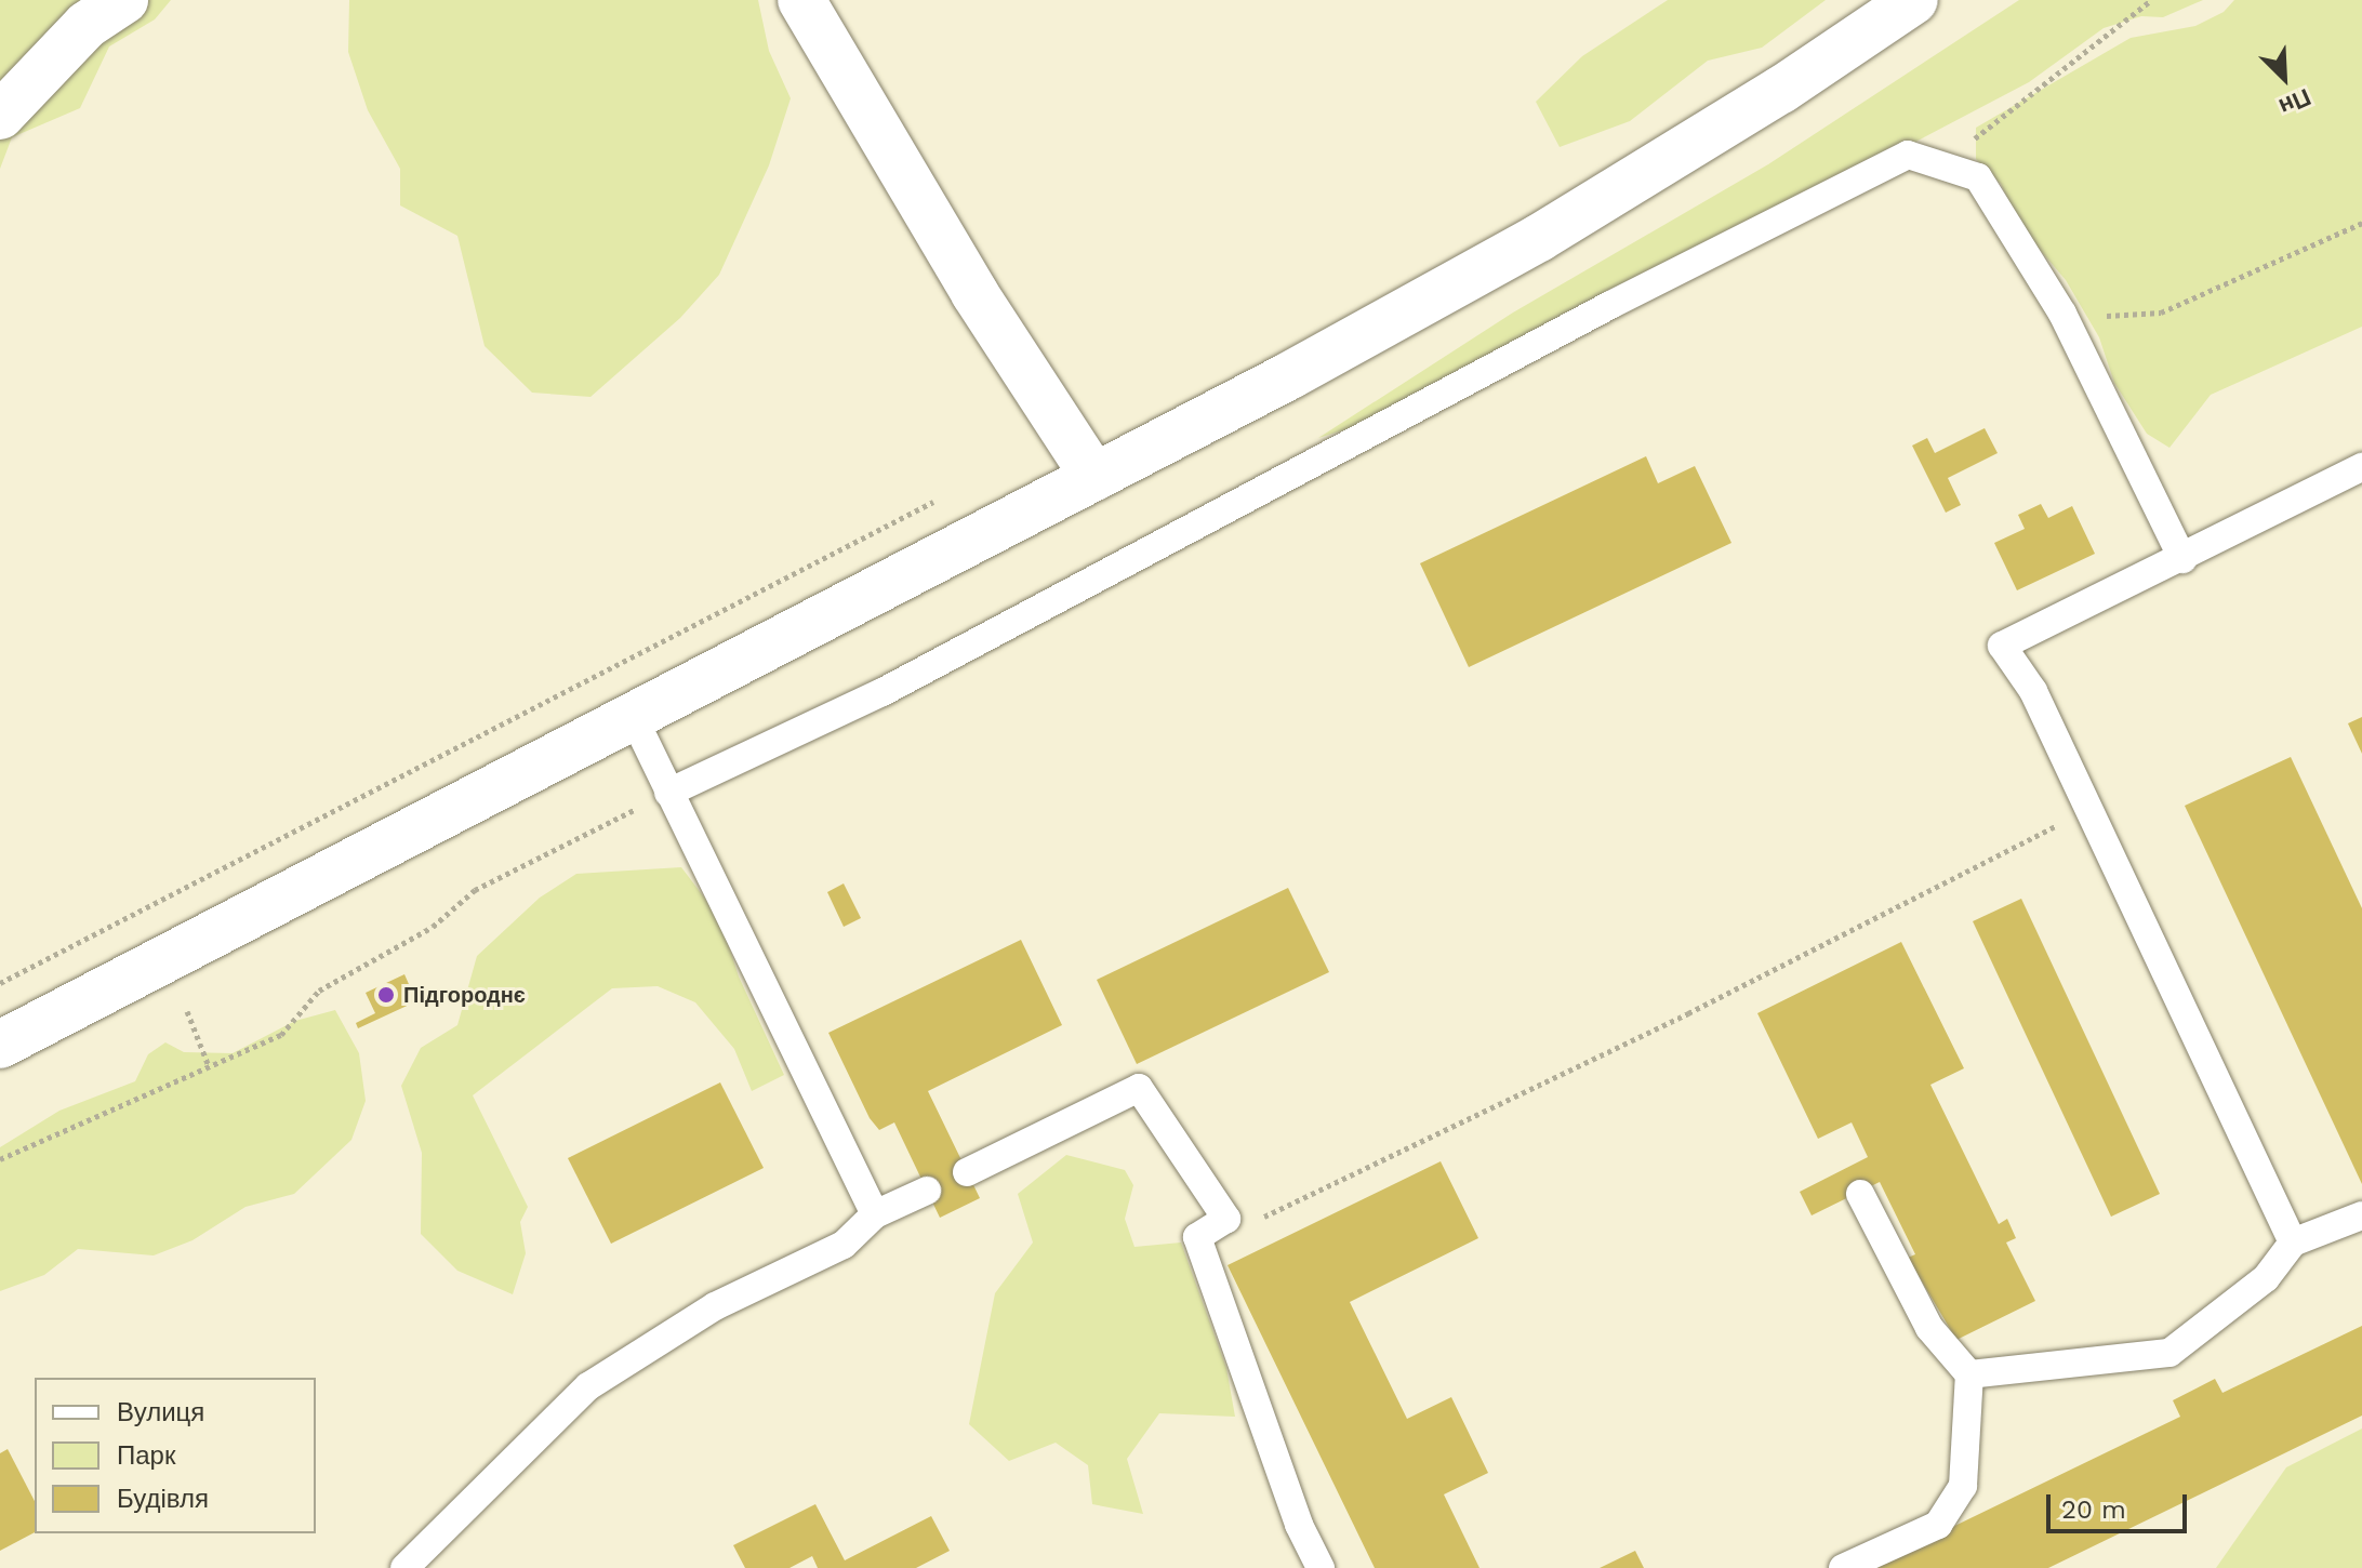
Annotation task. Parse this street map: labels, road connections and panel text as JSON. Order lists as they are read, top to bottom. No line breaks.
{"places":["Підгороднє"],"legend":["Вулиця","Парк","Будівля"],"scale_bar":"20 m","north":"bottom right"}
